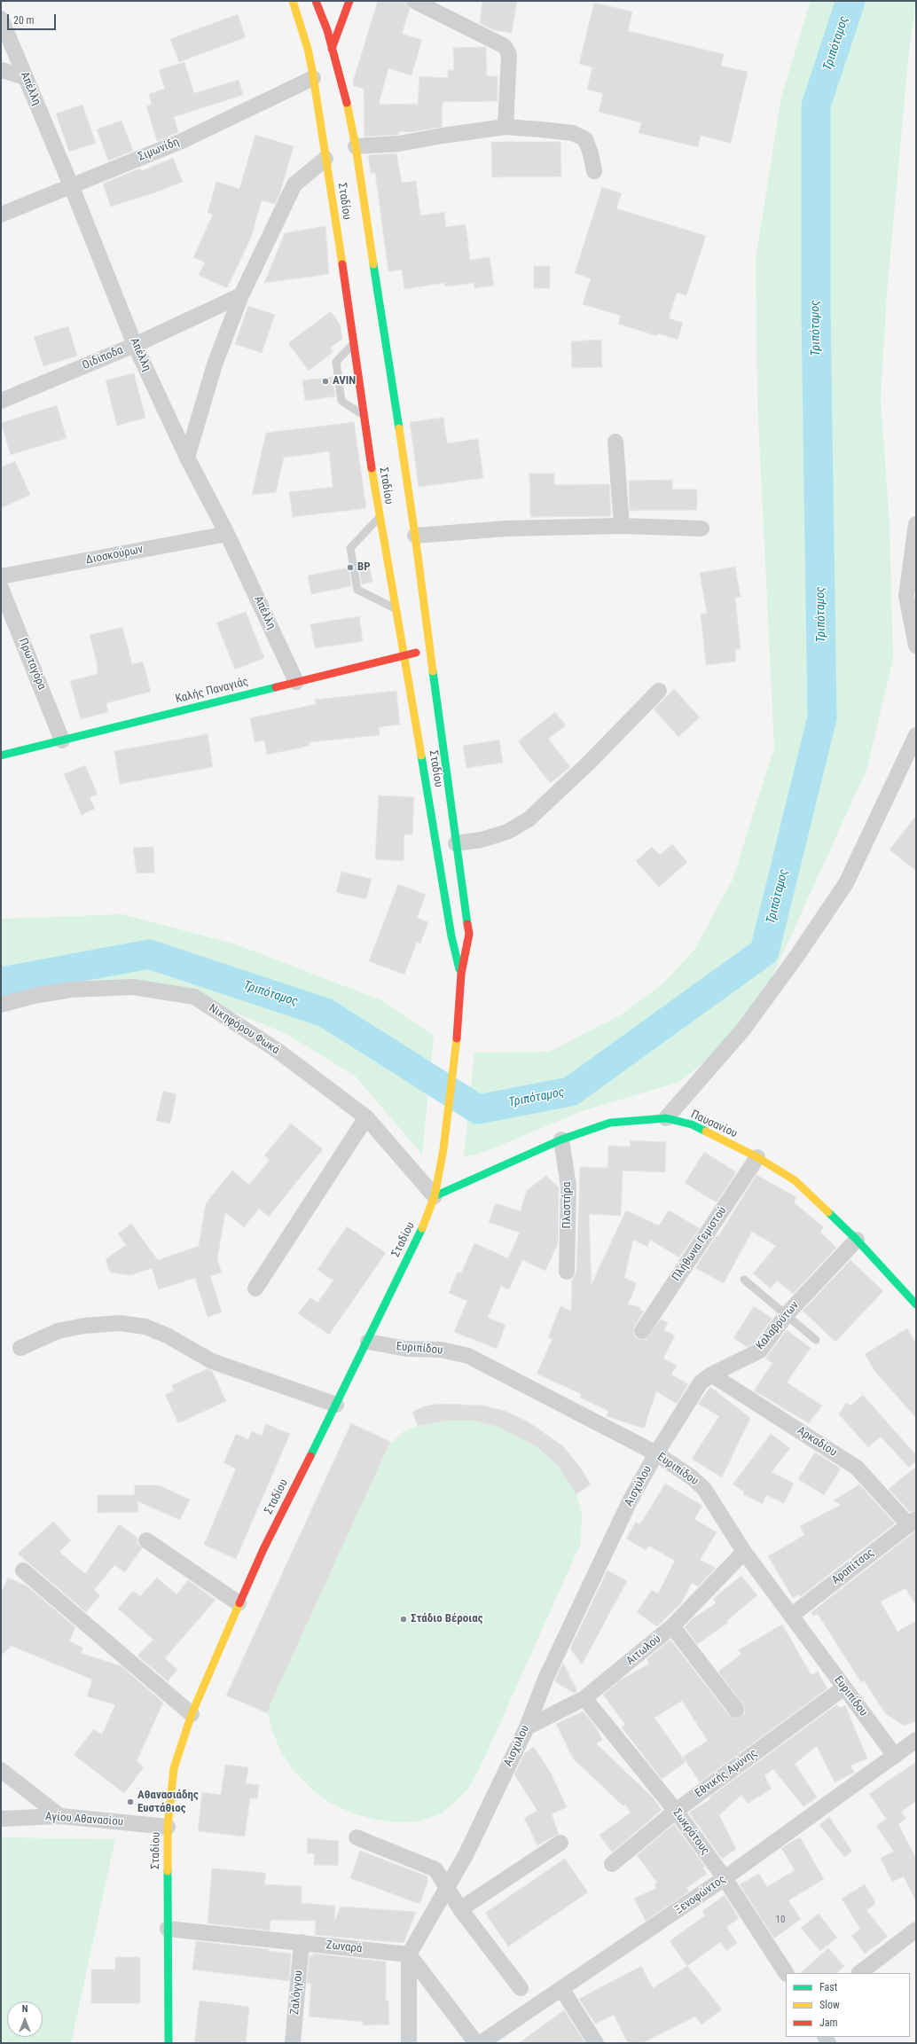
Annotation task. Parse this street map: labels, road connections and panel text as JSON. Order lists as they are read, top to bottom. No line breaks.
{"streets":{"main road":["Σταδίου","Καλής Παναγιάς","Παυσανίου"],"street":["Απέλλη","Σιμωνίδη","Οιδίποδα","Διοσκούρων","Πρωταγόρα","Νικηφόρου Φωκά","Πλαστήρα","Πλήθωνα Γεμιστού","Καλαβρύτων","Ευριπίδου","Αρκαδίου","Αισχύλου","Αραπίτσας","Αιτωλού","Εθνικής Αμύνης","Αγίου Αθανασίου","Σωκράτους","Ξενοφώντος","Ζωναρά","Ζαλόγγου"]},"crossings":[["Απέλλη","Σιμωνίδη"],["Απέλλη","Οιδίποδα"],["Απέλλη","Διοσκούρων"],["Απέλλη","Καλής Παναγιάς"],["Σιμωνίδη","Σταδίου"],["Σταδίου","Καλής Παναγιάς"],["Σταδίου","Νικηφόρου Φωκά"],["Σταδίου","Παυσανίου"],["Σταδίου","Ευριπίδου"],["Σταδίου","Αγίου Αθανασίου"],["Σταδίου","Ζωναρά"],["Πρωταγόρα","Καλής Παναγιάς"],["Νικηφόρου Φωκά","Παυσανίου"],["Παυσανίου","Πλαστήρα"],["Παυσανίου","Πλήθωνα Γεμιστού"],["Παυσανίου","Καλαβρύτων"],["Καλαβρύτων","Ευριπίδου"],["Καλαβρύτων","Αρκαδίου"],["Καλαβρύτων","Αισχύλου"],["Ευριπίδου","Αισχύλου"],["Ευριπίδου","Αραπίτσας"],["Ευριπίδου","Αιτωλού"],["Ευριπίδου","Εθνικής Αμύνης"],["Ευριπίδου","Ξενοφώντος"],["Αρκαδίου","Αραπίτσας"],["Αισχύλου","Αιτωλού"],["Αισχύλου","Ζωναρά"],["Αιτωλού","Σωκράτους"],["Εθνικής Αμύνης","Σωκράτους"],["Σωκράτους","Ξενοφώντος"],["Ζωναρά","Ζαλόγγου"]],"water":["Τριπόταμος"],"places":["AVIN","BP","Στάδιο Βέροιας","Αθανασιάδης Ευστάθιος"],"house_numbers":["10"],"legend":["Fast","Slow","Jam"],"scale_bar":"20 m","north":"top"}
